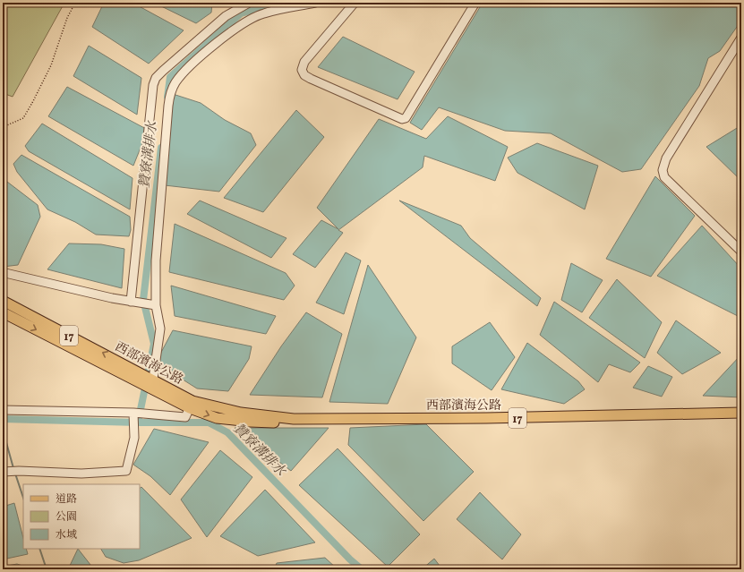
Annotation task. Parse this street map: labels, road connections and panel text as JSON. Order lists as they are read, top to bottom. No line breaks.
{"streets":{"main road":["17","西部濱海公路"]},"water":["贊寮溝排水"],"legend":["道路","公園","水域"]}
